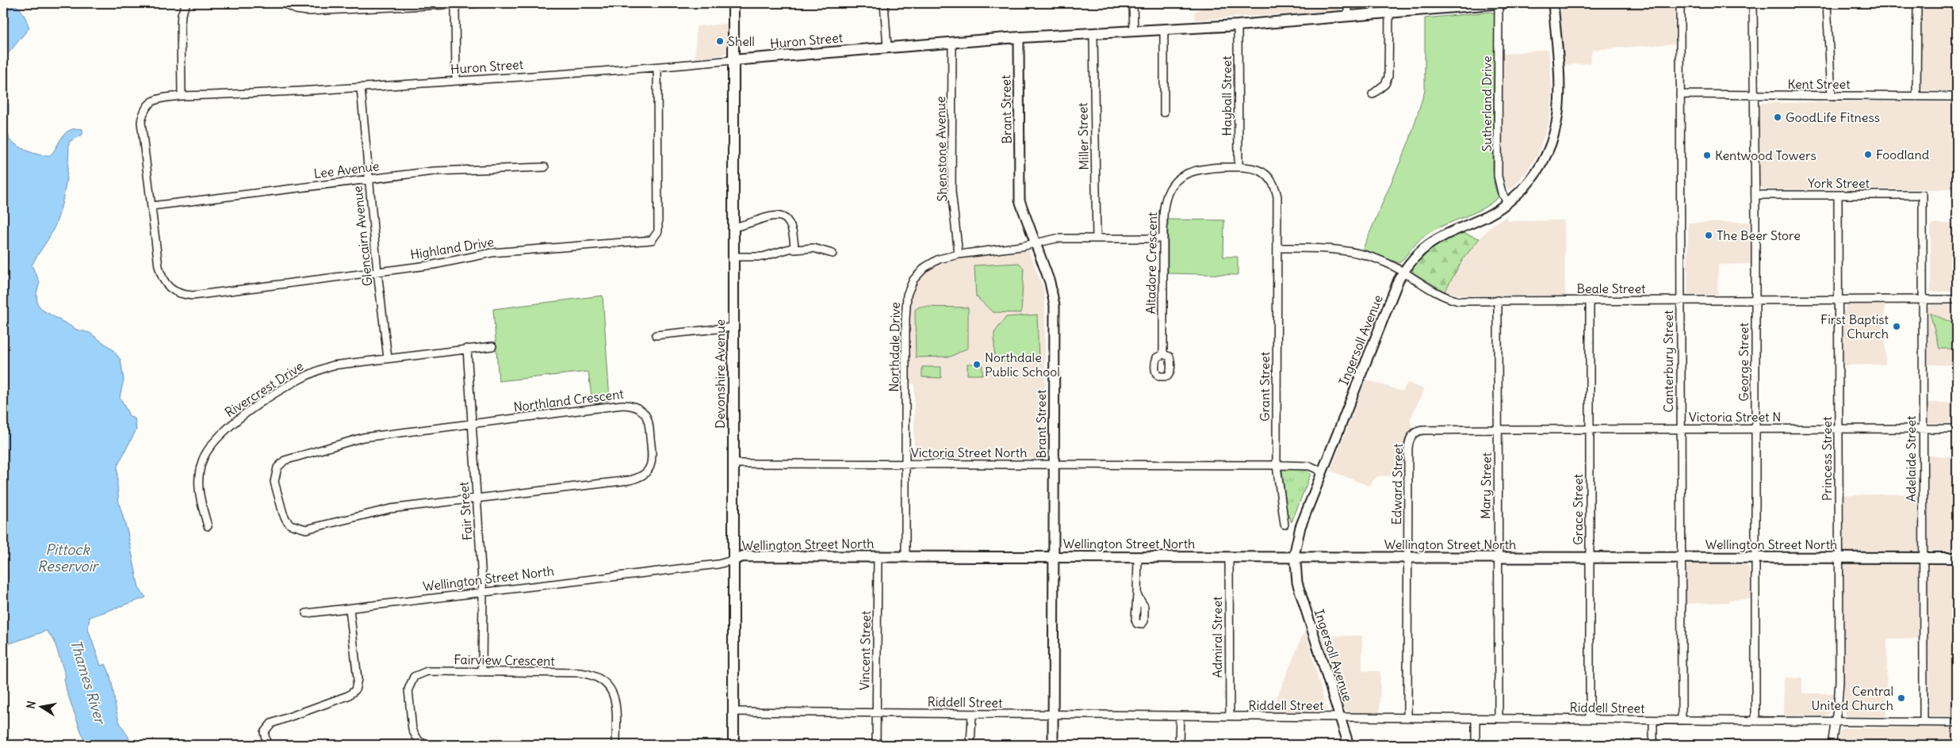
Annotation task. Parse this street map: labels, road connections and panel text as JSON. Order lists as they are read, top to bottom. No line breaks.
{"streets":{"main road":["Huron Street","Devonshire Avenue","Wellington Street North"],"street":["Kent Street","Hayball Street","Sutherland Drive","Brant Street","Miller Street","Shenstone Avenue","Lee Avenue","York Street","Glencairn Avenue","Highland Drive","Altadore Crescent","Beale Street","Ingersoll Avenue","Northdale Drive","Canterbury Street","George Street","Grant Street","Rivercrest Drive","Northland Crescent","Victoria Street N","Victoria Street North","Princess Street","Adelaide Street","Edward Street","Mary Street","Grace Street","Fair Street","Admiral Street","Vincent Street","Fairview Crescent","Riddell Street"]},"crossings":[["Huron Street","Hayball Street"],["Huron Street","Sutherland Drive"],["Huron Street","Brant Street"],["Huron Street","Miller Street"],["Huron Street","Shenstone Avenue"],["Huron Street","Lee Avenue"],["Huron Street","Glencairn Avenue"],["Huron Street","Highland Drive"],["Huron Street","Devonshire Avenue"],["Kent Street","Canterbury Street"],["Kent Street","George Street"],["Hayball Street","Altadore Crescent"],["Sutherland Drive","Ingersoll Avenue"],["Brant Street","Northdale Drive"],["Brant Street","Victoria Street North"],["Brant Street","Wellington Street North"],["Brant Street","Riddell Street"],["Miller Street","Northdale Drive"],["Shenstone Avenue","Northdale Drive"],["Lee Avenue","Glencairn Avenue"],["Lee Avenue","Highland Drive"],["York Street","George Street"],["York Street","Princess Street"],["York Street","Adelaide Street"],["Glencairn Avenue","Highland Drive"],["Glencairn Avenue","Rivercrest Drive"],["Altadore Crescent","Beale Street"],["Altadore Crescent","Northdale Drive"],["Altadore Crescent","Grant Street"],["Beale Street","Ingersoll Avenue"],["Beale Street","Canterbury Street"],["Beale Street","George Street"],["Beale Street","Grant Street"],["Beale Street","Princess Street"],["Beale Street","Adelaide Street"],["Beale Street","Mary Street"],["Beale Street","Grace Street"],["Ingersoll Avenue","Victoria Street North"],["Ingersoll Avenue","Wellington Street North"],["Ingersoll Avenue","Riddell Street"],["Northdale Drive","Victoria Street North"],["Northdale Drive","Wellington Street North"],["Canterbury Street","Victoria Street N"],["Canterbury Street","Wellington Street North"],["Canterbury Street","Riddell Street"],["George Street","Victoria Street N"],["George Street","Wellington Street North"],["George Street","Riddell Street"],["Devonshire Avenue","Victoria Street North"],["Devonshire Avenue","Wellington Street North"],["Devonshire Avenue","Riddell Street"],["Grant Street","Victoria Street North"],["Rivercrest Drive","Fair Street"],["Northland Crescent","Fair Street"],["Victoria Street N","Princess Street"],["Victoria Street N","Adelaide Street"],["Victoria Street N","Edward Street"],["Victoria Street N","Mary Street"],["Victoria Street N","Grace Street"],["Princess Street","Wellington Street North"],["Princess Street","Riddell Street"],["Adelaide Street","Wellington Street North"],["Adelaide Street","Riddell Street"],["Edward Street","Mary Street"],["Edward Street","Wellington Street North"],["Edward Street","Riddell Street"],["Mary Street","Wellington Street North"],["Mary Street","Riddell Street"],["Grace Street","Wellington Street North"],["Grace Street","Riddell Street"],["Fair Street","Wellington Street North"],["Fair Street","Fairview Crescent"],["Wellington Street North","Admiral Street"],["Wellington Street North","Vincent Street"],["Admiral Street","Riddell Street"],["Vincent Street","Riddell Street"]],"water":["Pittock Reservoir","Thames River"],"places":["Shell","GoodLife Fitness","Foodland","Kentwood Towers","The Beer Store","First Baptist Church","Northdale Public School","Central United Church"],"north":"left"}
